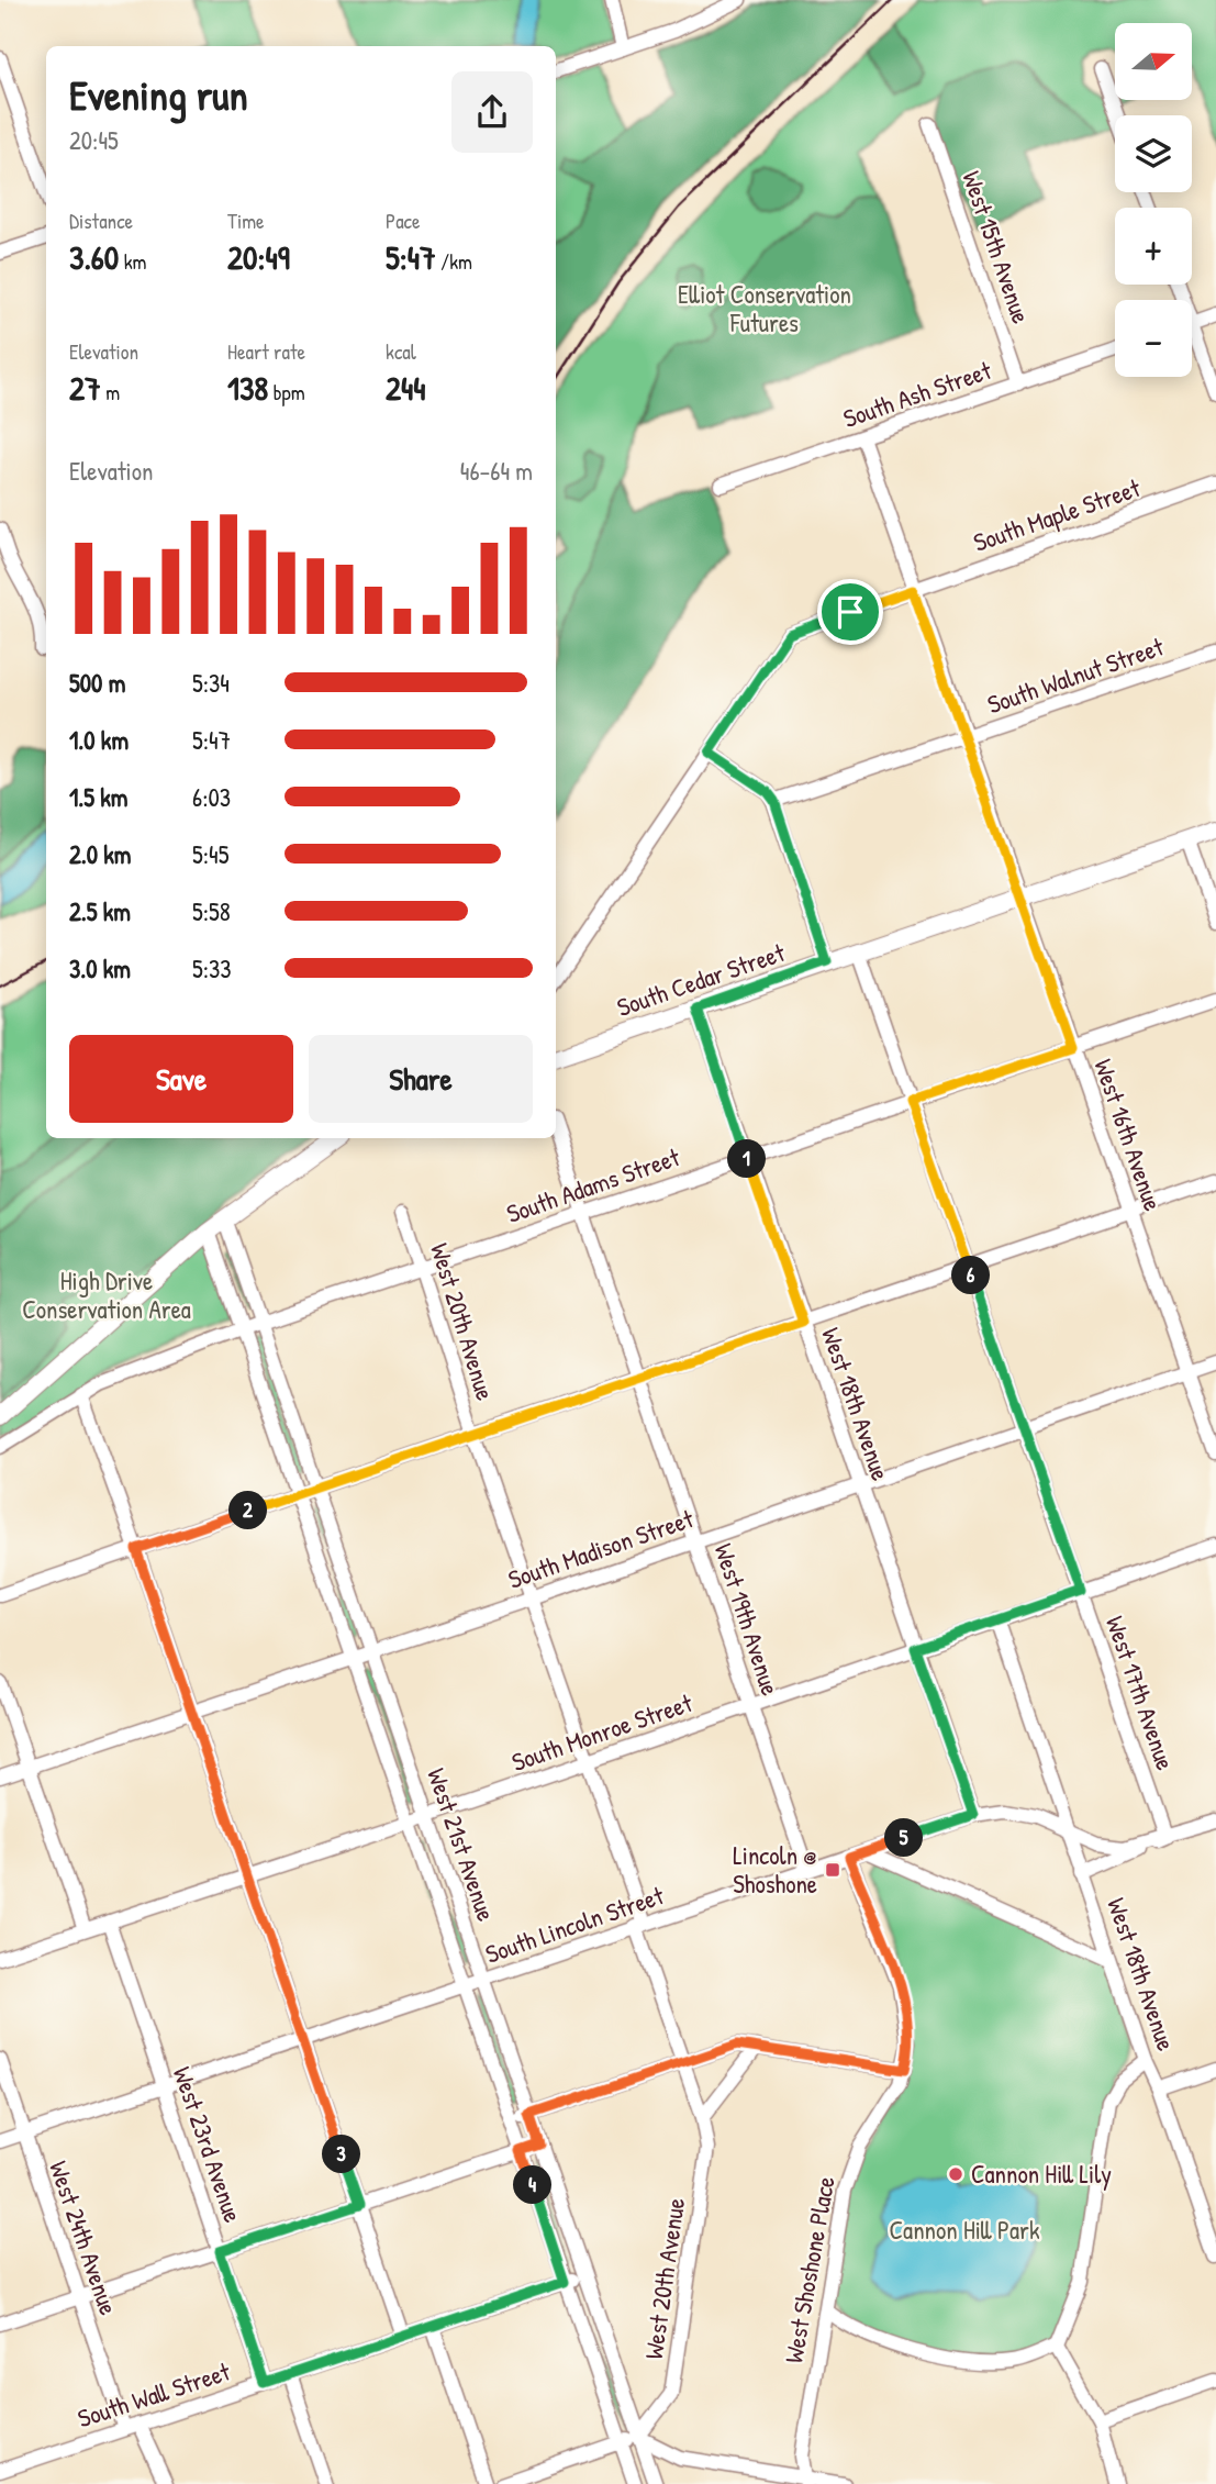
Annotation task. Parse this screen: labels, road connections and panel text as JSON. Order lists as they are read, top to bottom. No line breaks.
{"streets":{"main road":["South Cedar Street"],"street":["West 15th Avenue","South Ash Street","South Maple Street","South Walnut Street","West 16th Avenue","South Adams Street","West 20th Avenue","West 18th Avenue","South Madison Street","West 19th Avenue","West 17th Avenue","South Monroe Street","West 21st Avenue","South Lincoln Street","West 23rd Avenue","West 24th Avenue","West Shoshone Place","South Wall Street"]},"crossings":[["West 15th Avenue","South Ash Street"],["South Ash Street","West 16th Avenue"],["South Maple Street","West 16th Avenue"],["South Walnut Street","West 16th Avenue"],["South Cedar Street","West 16th Avenue"],["South Cedar Street","West 18th Avenue"],["South Cedar Street","West 17th Avenue"],["West 16th Avenue","South Adams Street"],["West 16th Avenue","South Madison Street"],["South Adams Street","West 20th Avenue"],["South Adams Street","West 18th Avenue"],["South Adams Street","West 19th Avenue"],["South Adams Street","West 17th Avenue"],["South Adams Street","West 21st Avenue"],["West 20th Avenue","South Madison Street"],["West 20th Avenue","South Monroe Street"],["West 20th Avenue","West 21st Avenue"],["West 20th Avenue","South Lincoln Street"],["West 18th Avenue","South Madison Street"],["West 18th Avenue","South Monroe Street"],["West 18th Avenue","South Lincoln Street"],["South Madison Street","West 19th Avenue"],["South Madison Street","West 17th Avenue"],["South Madison Street","West 21st Avenue"],["West 19th Avenue","South Monroe Street"],["West 19th Avenue","South Lincoln Street"],["West 17th Avenue","South Monroe Street"],["West 17th Avenue","South Lincoln Street"],["South Monroe Street","West 21st Avenue"],["South Monroe Street","West 23rd Avenue"],["West 21st Avenue","South Lincoln Street"],["West 21st Avenue","South Wall Street"],["South Lincoln Street","West 23rd Avenue"],["South Lincoln Street","West 24th Avenue"],["South Lincoln Street","West Shoshone Place"],["West 23rd Avenue","South Wall Street"],["West 24th Avenue","South Wall Street"]],"parks":["Elliot Conservation Futures","High Drive Conservation Area","Cannon Hill Park"],"places":{"transit":["Lincoln @ Shoshone"],"other":["Cannon Hill Lily"]},"north":"right","page":{"map_buttons":["+","−"],"heading":["Evening run","20:45"],"stats":[["Distance","3.60 km"],["Time","20:49"],["Pace","5:47 /km"],["Elevation","27 m"],["Heart rate","138 bpm"],["kcal","244"]],"chart":["Elevation","46–64 m"],"list":[{"name":"500 m","note":"5:34"},{"name":"1.0 km","note":"5:47"},{"name":"1.5 km","note":"6:03"},{"name":"2.0 km","note":"5:45"},{"name":"2.5 km","note":"5:58"},{"name":"3.0 km","note":"5:33"}],"buttons":["Save","Share"],"pins":["1","6","2","5","3","4"]}}
